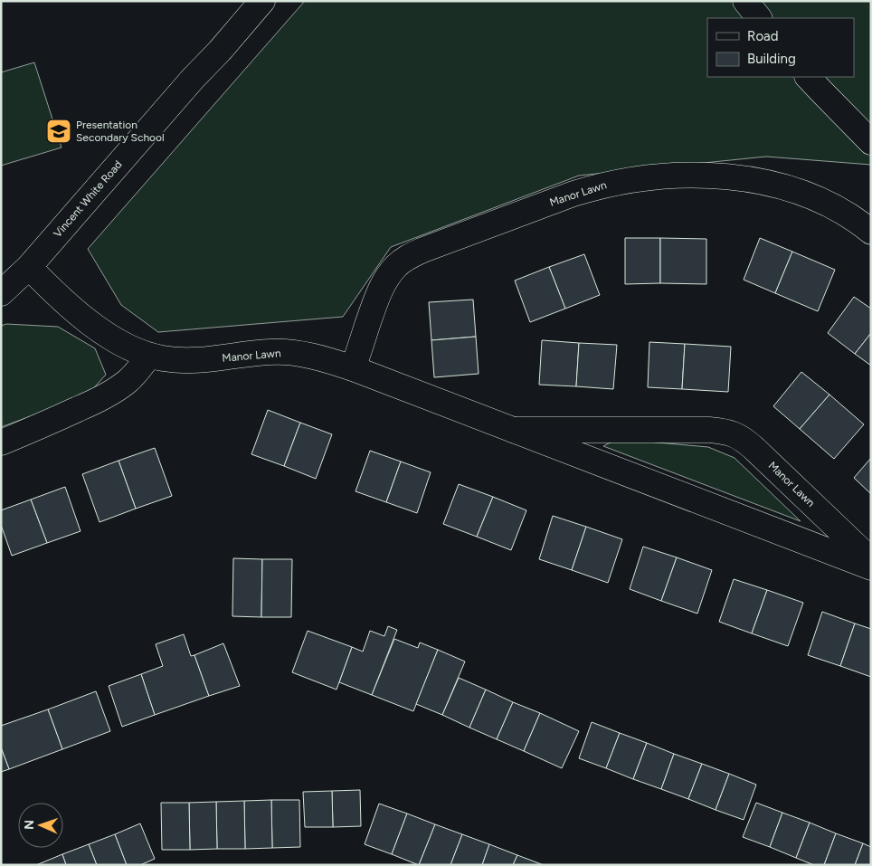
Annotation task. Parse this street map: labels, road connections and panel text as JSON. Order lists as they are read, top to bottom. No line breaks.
{"streets":{"street":["Manor Lawn","Vincent White Road"]},"crossings":[["Manor Lawn","Vincent White Road"]],"places":{"school or university":["Presentation Secondary School"]},"legend":["Road","Building"],"north":"left"}
